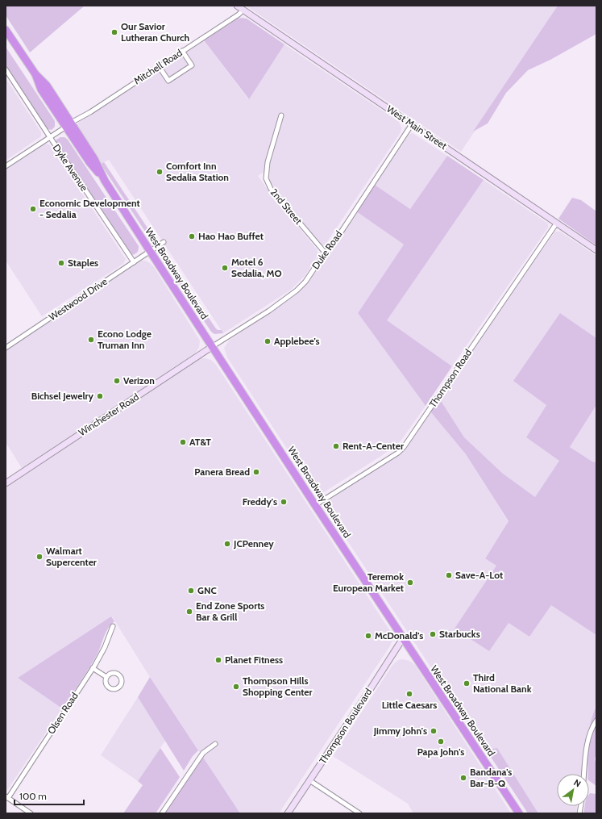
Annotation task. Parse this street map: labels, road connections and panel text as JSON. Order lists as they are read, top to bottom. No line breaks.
{"streets":{"highway":["West Broadway Boulevard"],"main road":["West Main Street","Winchester Road","Thompson Boulevard"],"street":["Mitchell Road","Dyke Avenue","2nd Street","Duke Road","Westwood Drive","Thompson Road","Olsen Road"]},"crossings":[["Mitchell Road","West Main Street"],["Mitchell Road","Dyke Avenue"],["Mitchell Road","West Broadway Boulevard"],["West Main Street","Duke Road"],["West Main Street","Thompson Road"],["Dyke Avenue","Westwood Drive"],["2nd Street","Duke Road"],["Duke Road","West Broadway Boulevard"],["Duke Road","Winchester Road"],["West Broadway Boulevard","Westwood Drive"],["West Broadway Boulevard","Thompson Road"],["West Broadway Boulevard","Winchester Road"],["West Broadway Boulevard","Thompson Boulevard"]],"places":["Our Savior Lutheran Church","Comfort Inn Sedalia Station","Economic Development - Sedalia","Hao Hao Buffet","Staples","Motel 6 Sedalia, MO","Econo Lodge Truman Inn","Applebee's","Verizon","Bichsel Jewelry","AT&T","Rent-A-Center","Panera Bread","Freddy's","JCPenney","Walmart Supercenter","Save-A-Lot","Teremok European Market","GNC","End Zone Sports Bar & Grill","Starbucks","McDonald's","Planet Fitness","Third National Bank","Thompson Hills Shopping Center","Little Caesars","Jimmy John's","Papa John's","Bandana's Bar-B-Q"],"scale_bar":"100 m","north":"top right"}
